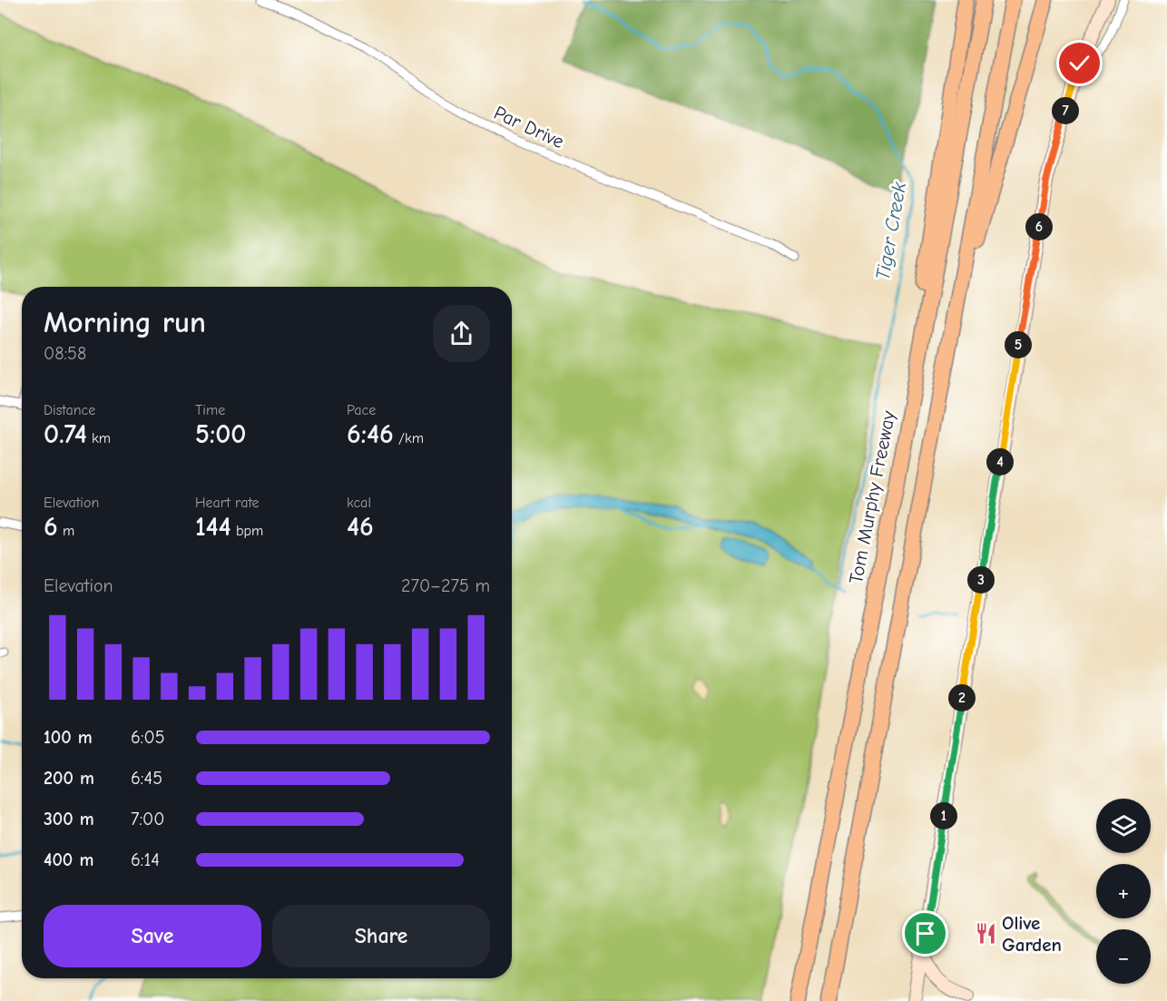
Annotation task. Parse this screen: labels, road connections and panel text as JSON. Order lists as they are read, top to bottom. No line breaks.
{"streets":{"highway":["Tom Murphy Freeway"],"street":["Par Drive"]},"water":["Tiger Creek"],"places":{"restaurant":["Olive Garden"]},"page":{"pins":["7","6","5","4","3","2","1"],"heading":["Morning run","08:58"],"stats":[["Distance","0.74 km"],["Time","5:00"],["Pace","6:46 /km"],["Elevation","6 m"],["Heart rate","144 bpm"],["kcal","46"]],"chart":["Elevation","270–275 m"],"list":[{"name":"100 m","note":"6:05"},{"name":"200 m","note":"6:45"},{"name":"300 m","note":"7:00"},{"name":"400 m","note":"6:14"}],"map_buttons":["+","−"],"buttons":["Save","Share"]}}
